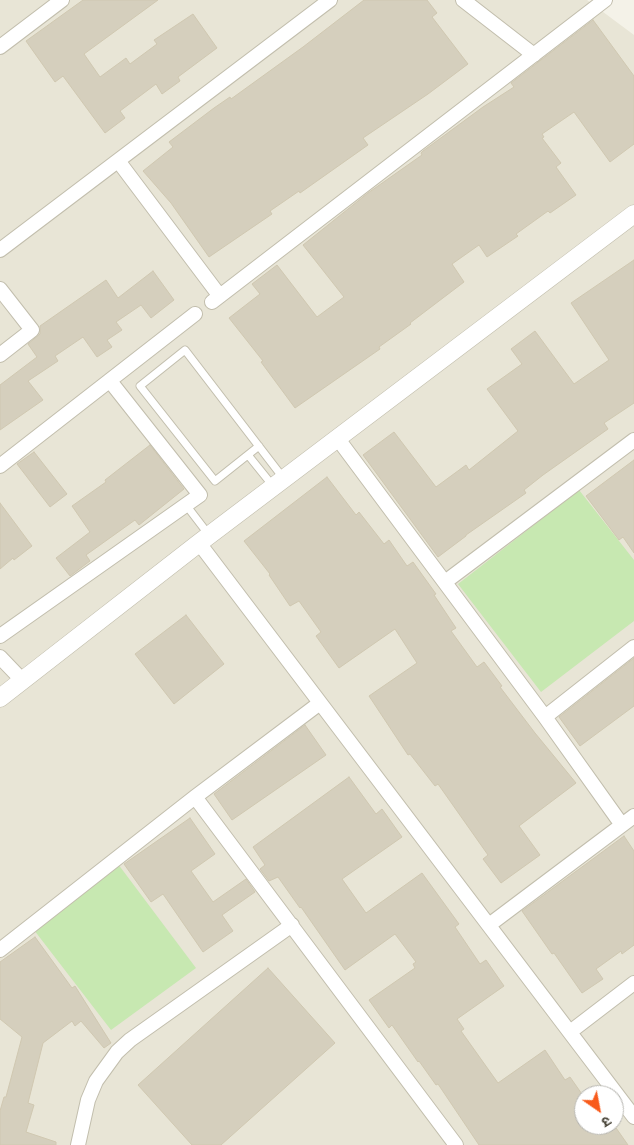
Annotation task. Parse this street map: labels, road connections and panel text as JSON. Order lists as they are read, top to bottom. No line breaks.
{"north":"bottom right"}
